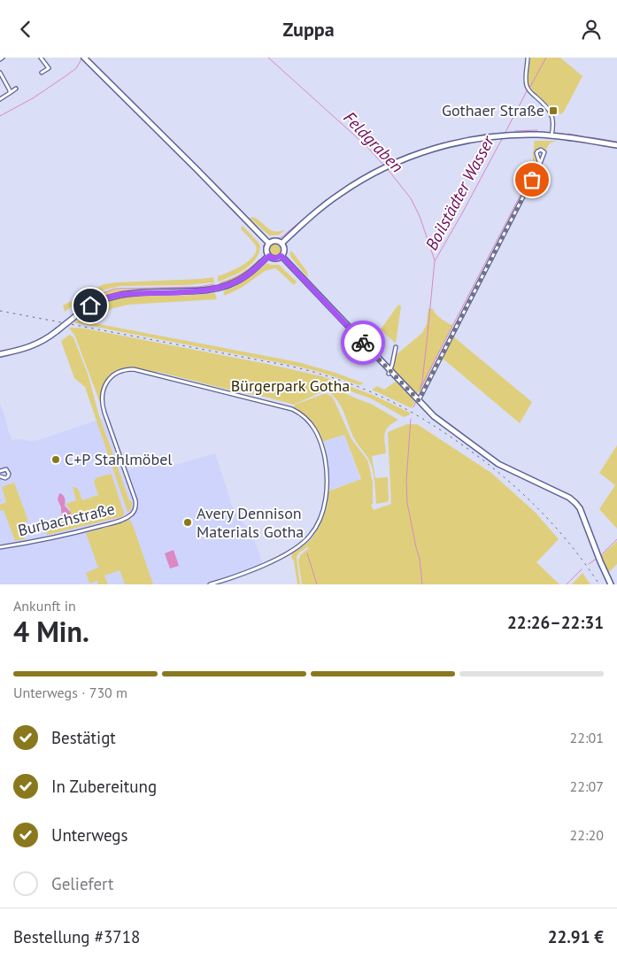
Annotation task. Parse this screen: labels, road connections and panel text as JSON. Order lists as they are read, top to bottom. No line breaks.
{"streets":{"street":["Burbachstraße"]},"water":["Feldgraben","Boilstädter Wasser"],"parks":["Bürgerpark Gotha"],"places":{"transit":["Gothaer Straße"],"other":["C+P Stahlmöbel","Avery Dennison Materials Gotha"]},"page":{"header":"Zuppa","heading":["4 Min.","Ankunft in","22:26–22:31"],"panel":["Bestellung #3718","22.91 €"],"bar":"Unterwegs · 730 m","list":[["Bestätigt","22:01"],["In Zubereitung","22:07"],["Unterwegs","22:20"],"Geliefert"]}}
